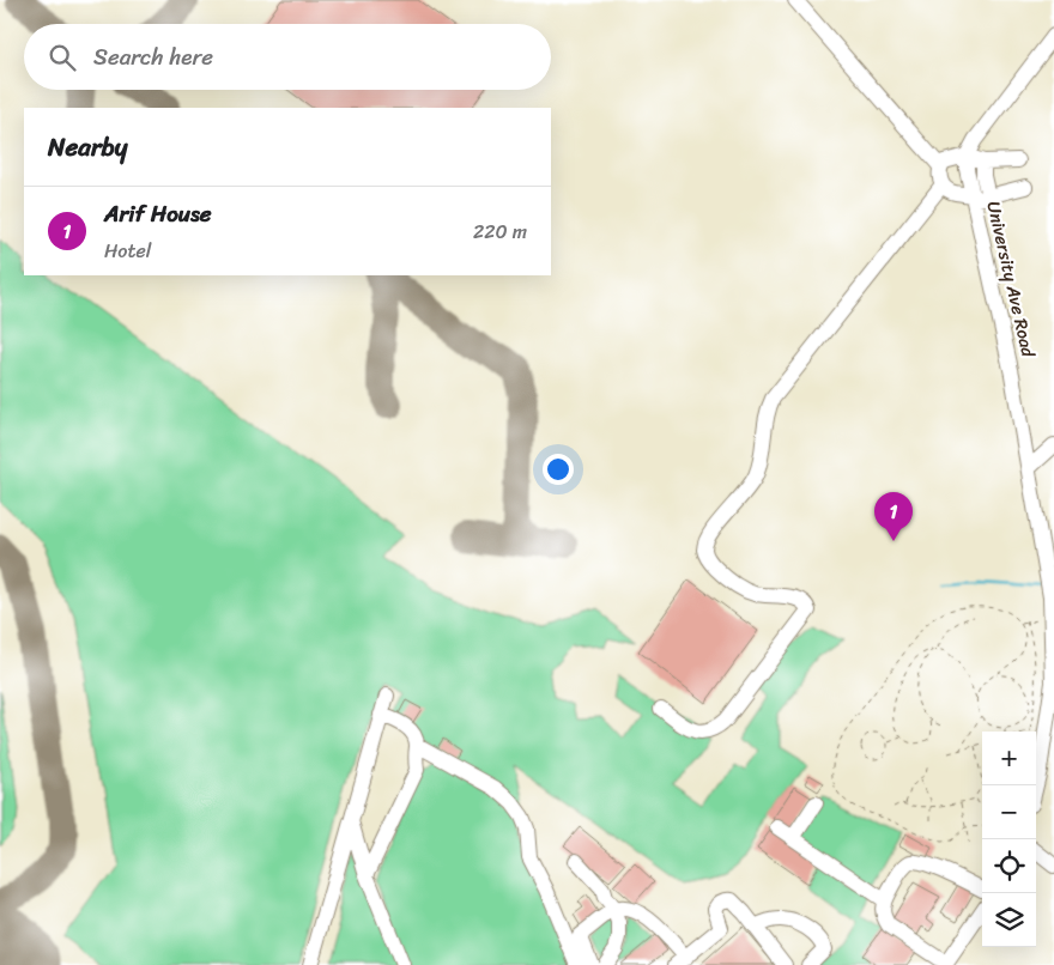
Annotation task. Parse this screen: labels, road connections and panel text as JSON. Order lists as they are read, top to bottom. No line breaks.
{"streets":{"street":["University Ave Road"]},"page":{"search":"Search here","heading":"Nearby","list":[{"mark":"1","name":"Arif House","note":"Hotel","value":"220 m"}],"pins":"1","map_buttons":["+","−"]}}
